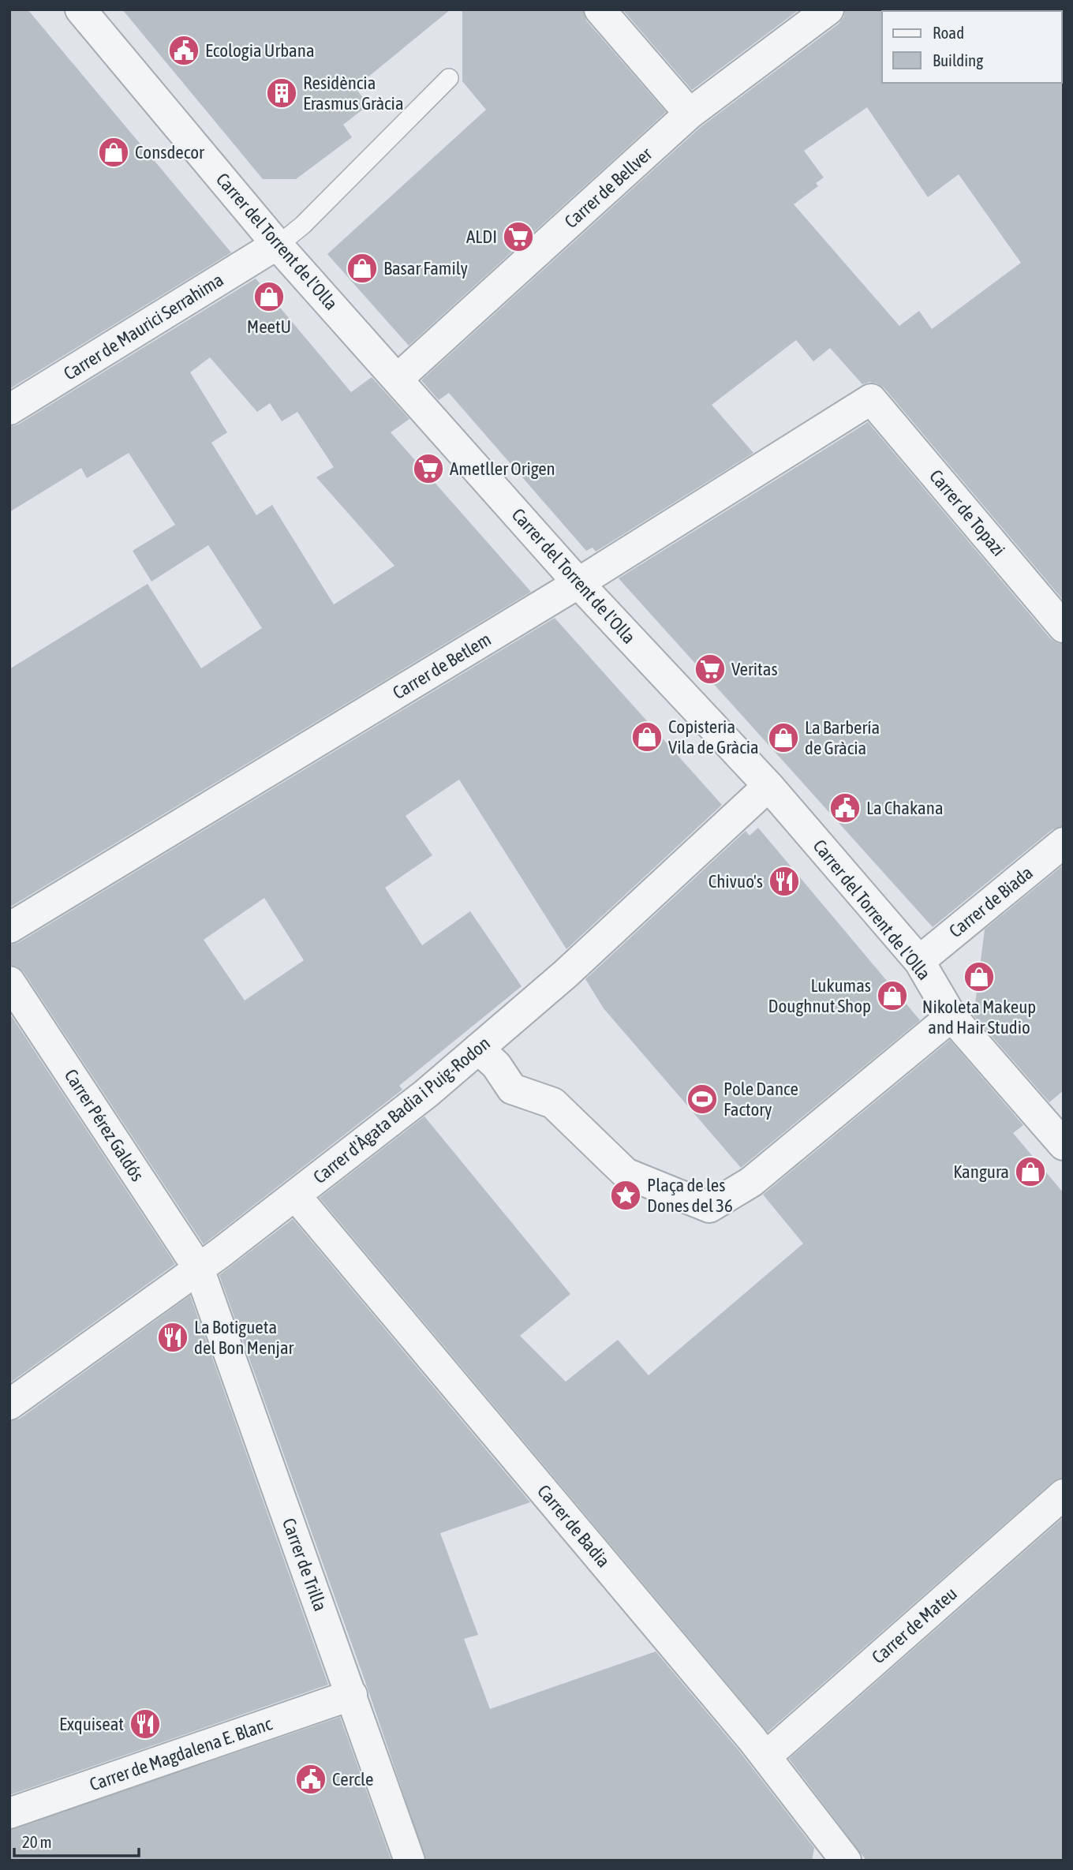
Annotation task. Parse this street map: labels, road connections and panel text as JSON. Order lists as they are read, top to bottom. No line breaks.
{"streets":{"street":["Carrer de Bellver","Carrer del Torrent de l'Olla","Carrer de Maurici Serrahima","Carrer de Topazi","Carrer de Betlem","Carrer de Biada","Carrer d'Àgata Badia i Puig-Rodon","Carrer Pérez Galdós","Carrer de Badia","Carrer de Trilla","Carrer de Mateu","Carrer de Magdalena E. Blanc"]},"crossings":[["Carrer de Bellver","Carrer del Torrent de l'Olla"],["Carrer del Torrent de l'Olla","Carrer de Maurici Serrahima"],["Carrer del Torrent de l'Olla","Carrer de Betlem"],["Carrer del Torrent de l'Olla","Carrer de Biada"],["Carrer del Torrent de l'Olla","Carrer d'Àgata Badia i Puig-Rodon"],["Carrer de Topazi","Carrer de Betlem"],["Carrer d'Àgata Badia i Puig-Rodon","Carrer Pérez Galdós"],["Carrer d'Àgata Badia i Puig-Rodon","Carrer de Badia"],["Carrer d'Àgata Badia i Puig-Rodon","Carrer de Trilla"],["Carrer Pérez Galdós","Carrer de Trilla"],["Carrer de Badia","Carrer de Mateu"],["Carrer de Trilla","Carrer de Magdalena E. Blanc"]],"places":{"public building":["Ecologia Urbana","La Chakana","Cercle"],"building":["Residència Erasmus Gràcia"],"shop":["Consdecor","Basar Family","MeetU","Copisteria Vila de Gràcia","La Barbería de Gràcia","Nikoleta Makeup and Hair Studio","Lukumas Doughnut Shop","Kangura"],"supermarket":["ALDI","Ametller Origen","Veritas"],"restaurant":["Chivuo's","La Botigueta del Bon Menjar","Exquiseat"],"sports":["Pole Dance Factory"],"place":["Plaça de les Dones del 36"]},"legend":["Road","Building"],"scale_bar":"20 m"}
